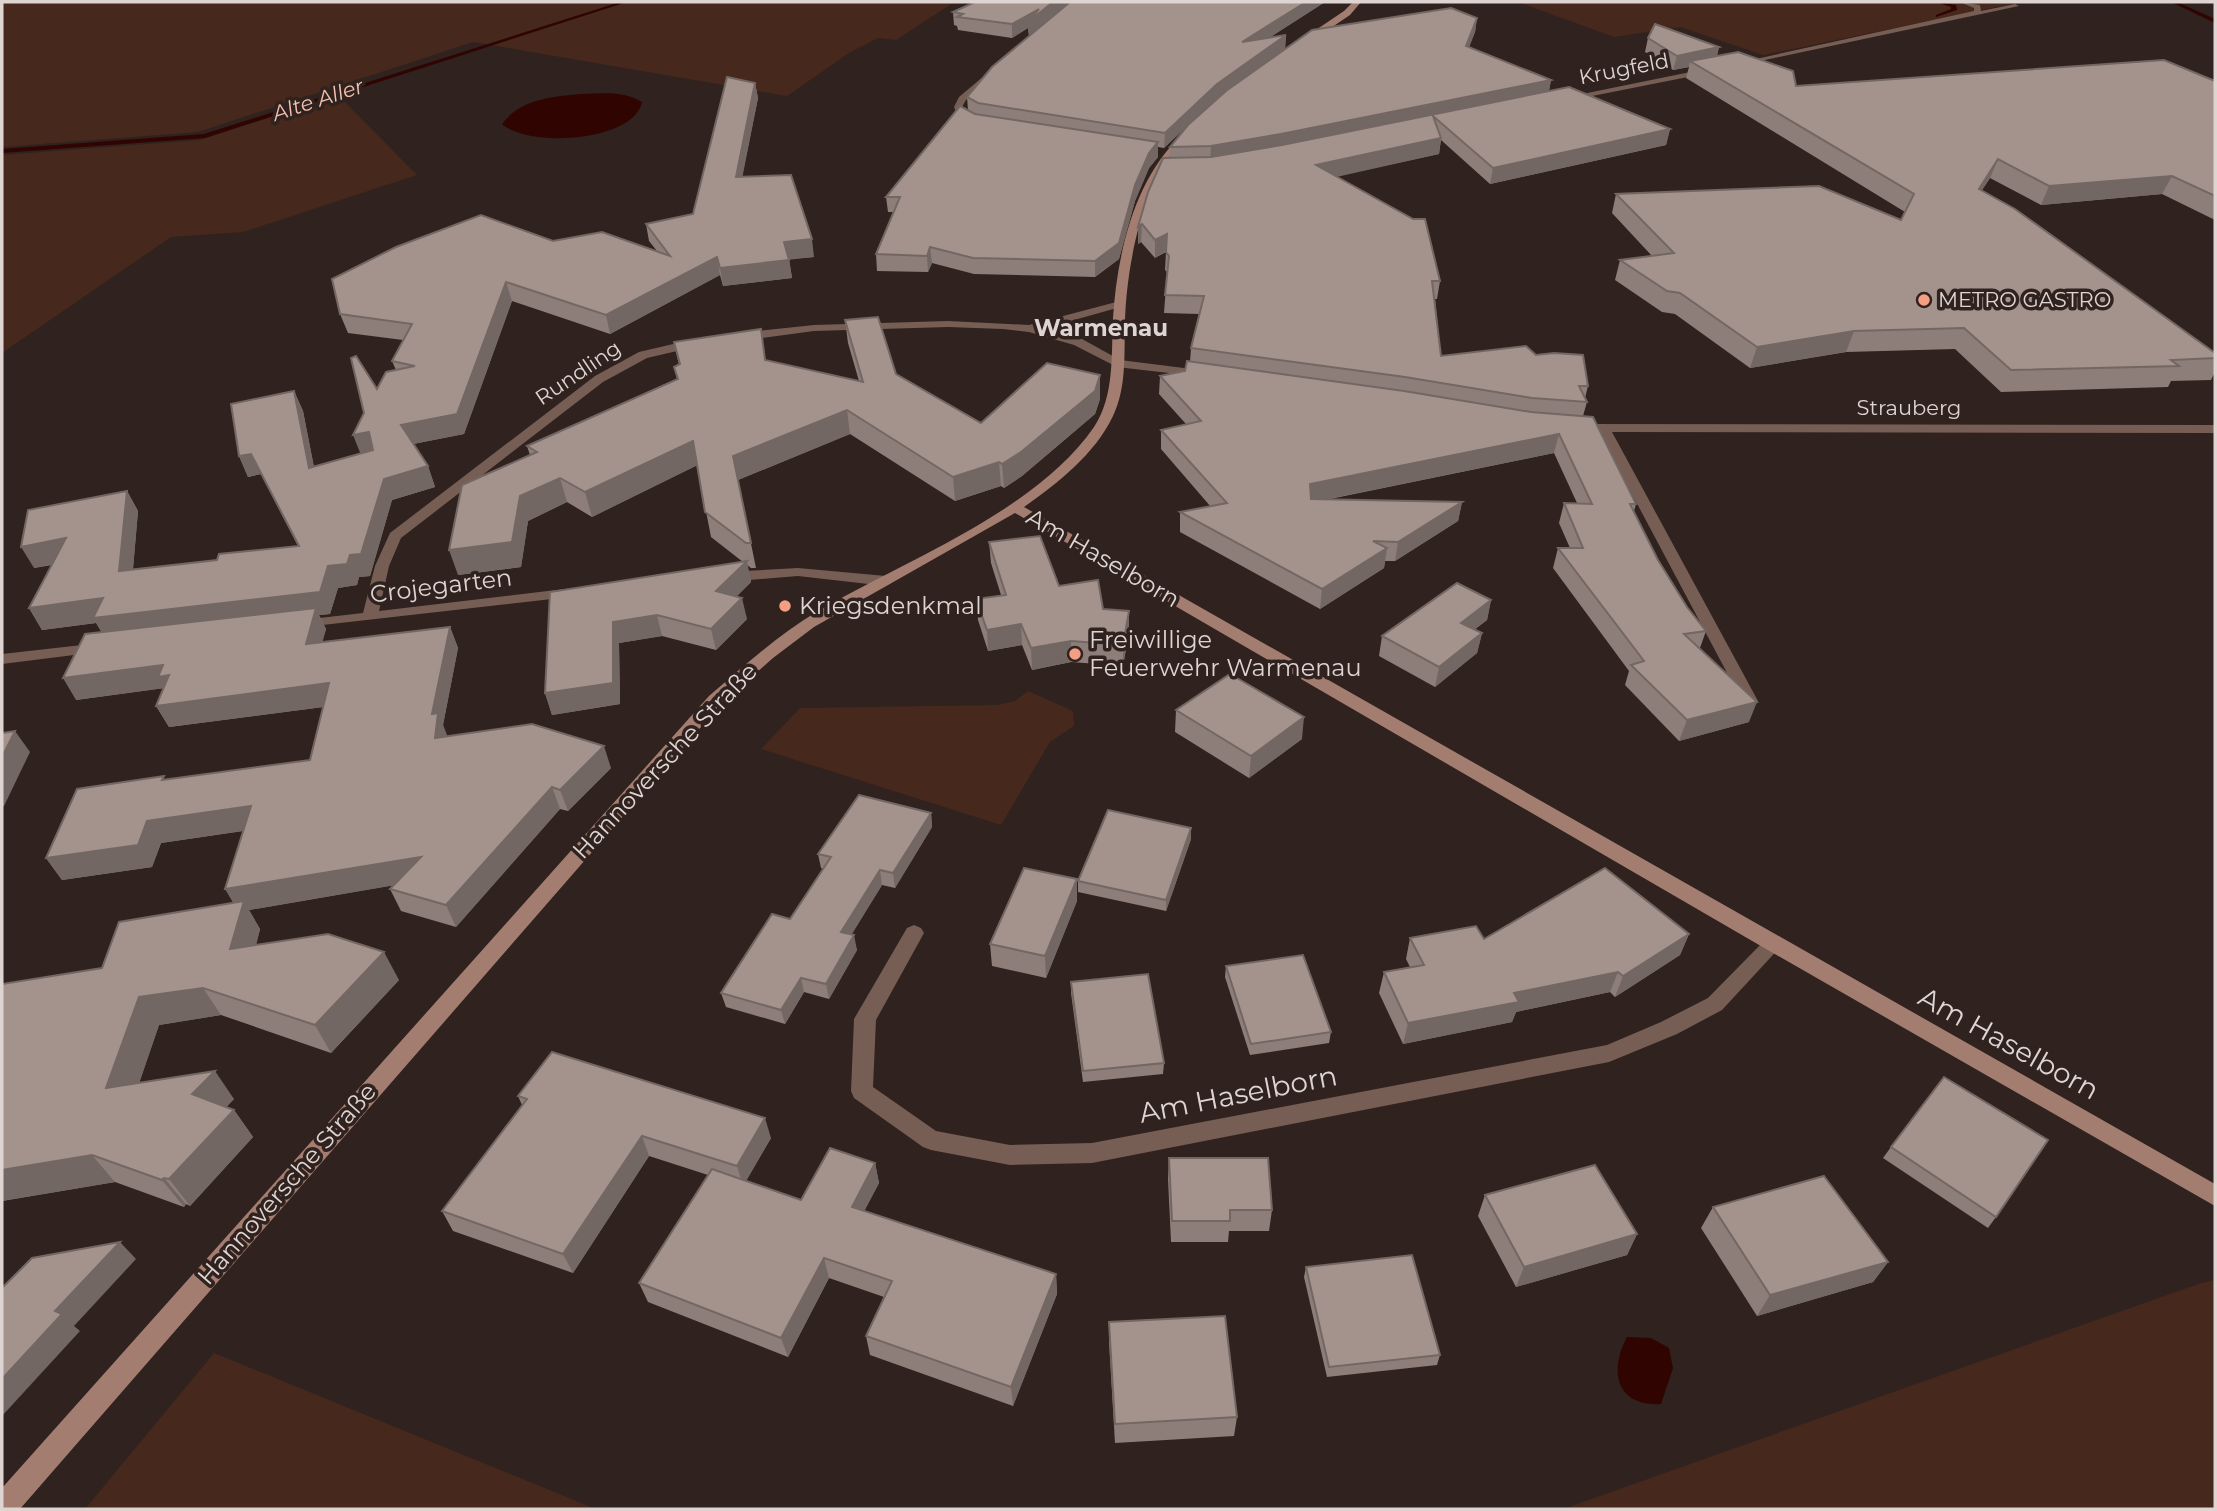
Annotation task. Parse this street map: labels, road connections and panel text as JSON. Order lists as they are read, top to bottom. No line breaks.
{"streets":{"street":["Krugfeld","Rundling","Strauberg","Am Haselborn","Crojegarten","Hannoversche Straße"]},"crossings":[["Rundling","Crojegarten"],["Am Haselborn","Hannoversche Straße"]],"districts":["Warmenau"],"water":["Alte Aller"],"places":["METRO GASTRO","Kriegsdenkmal","Freiwillige Feuerwehr Warmenau"]}
